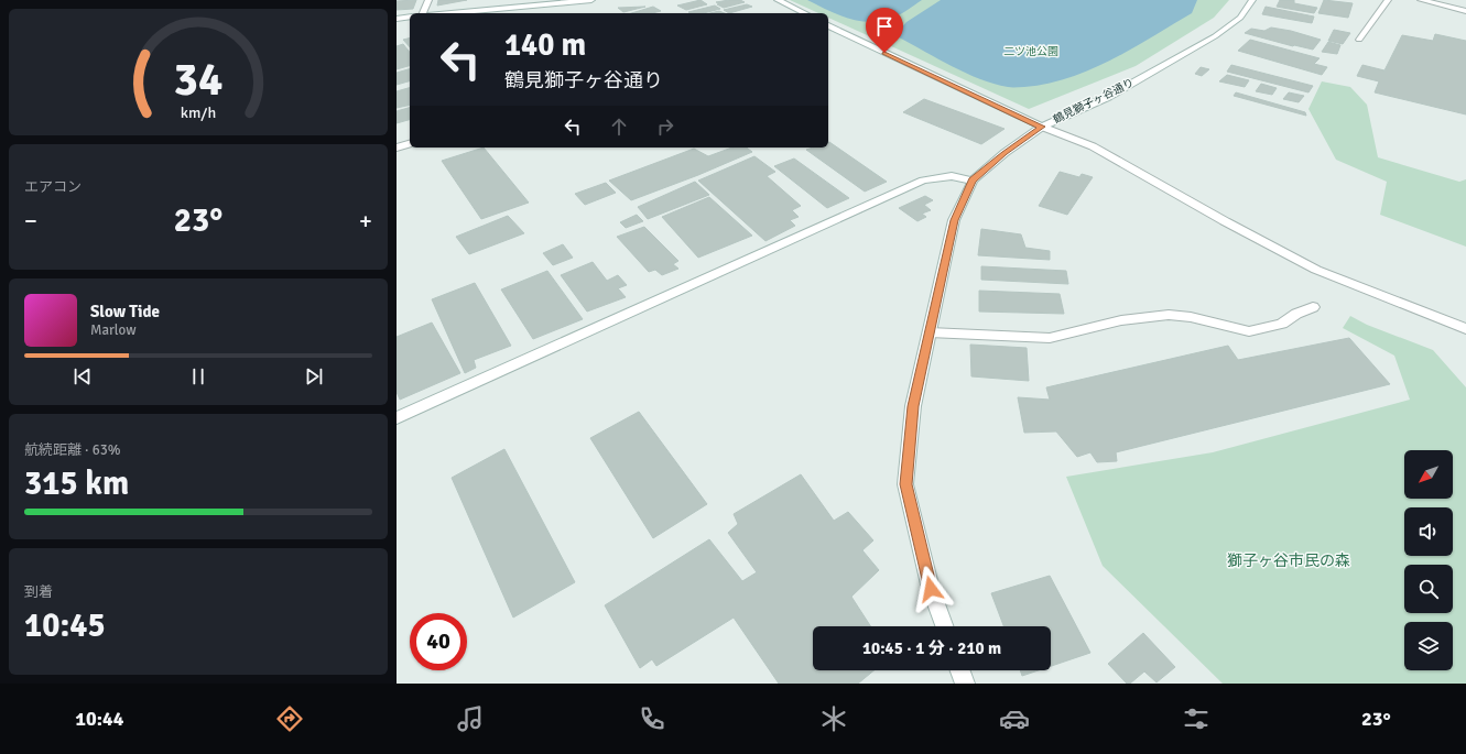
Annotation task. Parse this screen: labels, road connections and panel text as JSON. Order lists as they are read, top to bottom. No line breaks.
{"streets":{"street":["鶴見獅子ヶ谷通り"]},"parks":["二ツ池公園","獅子ヶ谷市民の森"],"north":"bottom left","page":{"turn":["140 m","鶴見獅子ヶ谷通り"],"tile":["エアコン",["航続距離 · 63%","315 km"],["到着","10:45"]],"heat":["−","23°","+"],"song":["Slow Tide","Marlow"],"limit":"40","trip":"10:45 · 1 分 · 210 m","tabs":["10:44","23°"],"gauge":["34","km/h"]}}
